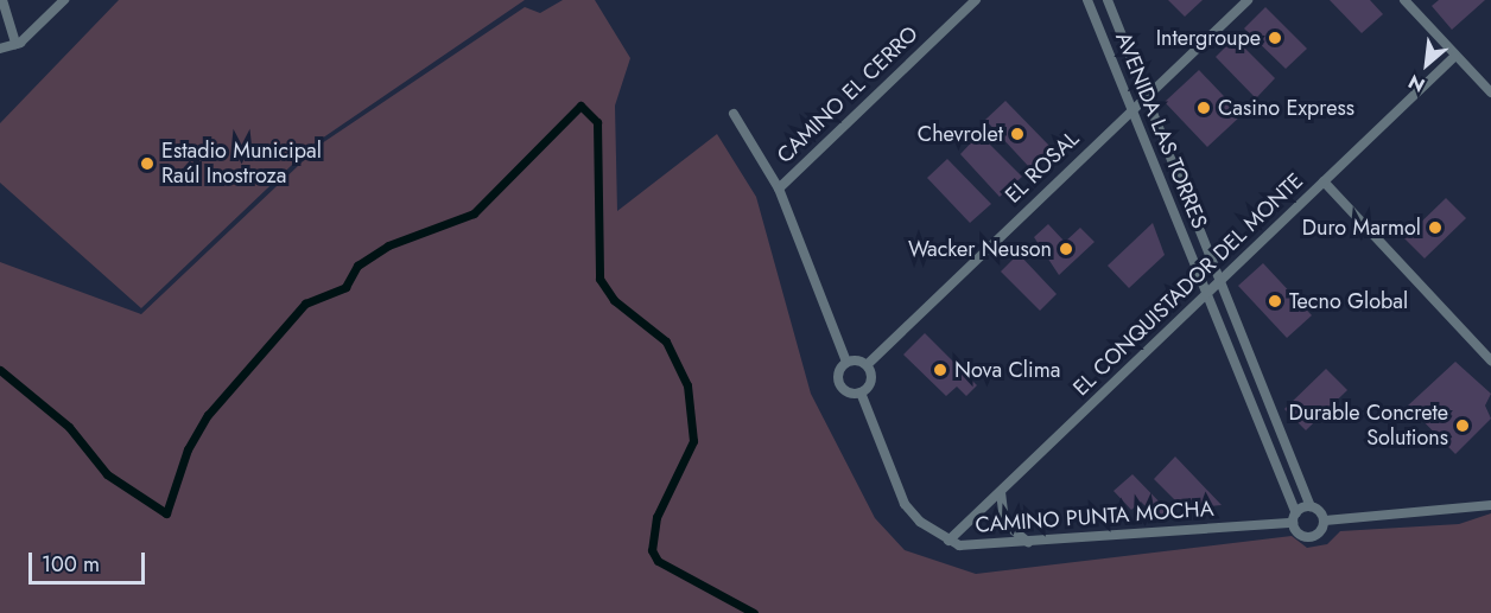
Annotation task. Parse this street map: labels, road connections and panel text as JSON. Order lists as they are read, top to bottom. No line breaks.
{"streets":{"street":["CAMINO EL CERRO","AVENIDA LAS TORRES","EL ROSAL","EL CONQUISTADOR DEL MONTE","CAMINO PUNTA MOCHA"]},"crossings":[["AVENIDA LAS TORRES","EL ROSAL"],["AVENIDA LAS TORRES","EL CONQUISTADOR DEL MONTE"],["AVENIDA LAS TORRES","CAMINO PUNTA MOCHA"],["EL ROSAL","CAMINO PUNTA MOCHA"],["EL CONQUISTADOR DEL MONTE","CAMINO PUNTA MOCHA"]],"places":["Intergroupe","Casino Express","Chevrolet","Estadio Municipal Raúl Inostroza","Duro Marmol","Wacker Neuson","Tecno Global","Nova Clima","Durable Concrete Solutions"],"scale_bar":"100 m","north":"bottom left"}
